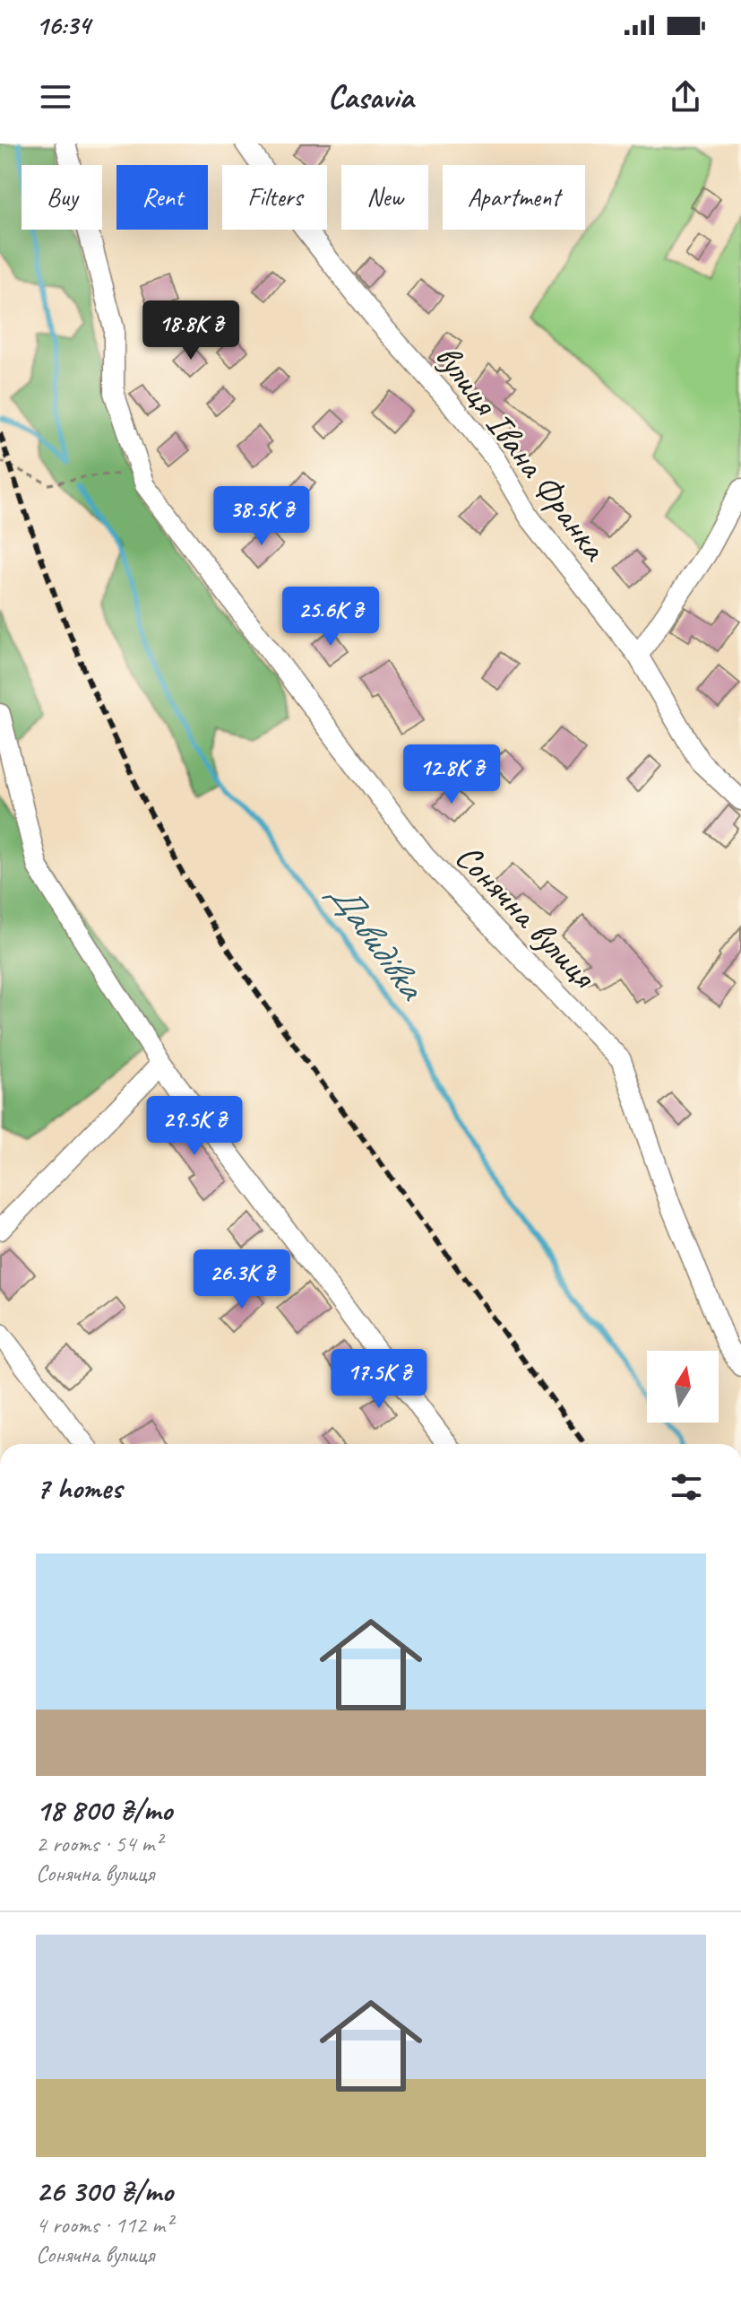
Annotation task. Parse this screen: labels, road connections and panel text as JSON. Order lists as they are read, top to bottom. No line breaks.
{"streets":{"street":["вулиця Івана Франка","Сонячна вулиця"]},"water":["Давидівка"],"north":"top","page":{"status":"16:34","header":"Casavia","chip":["Buy","Rent","Filters","New","Apartment"],"price":["18.8K ₴","38.5K ₴","25.6K ₴","12.8K ₴","29.5K ₴","26.3K ₴","17.5K ₴"],"heading":"7 homes","list":[{"name":"18 800 ₴/mo","note":"2 rooms · 54 m² · Сонячна вулиця"},{"name":"26 300 ₴/mo","note":"4 rooms · 112 m² · Сонячна вулиця"}]}}
